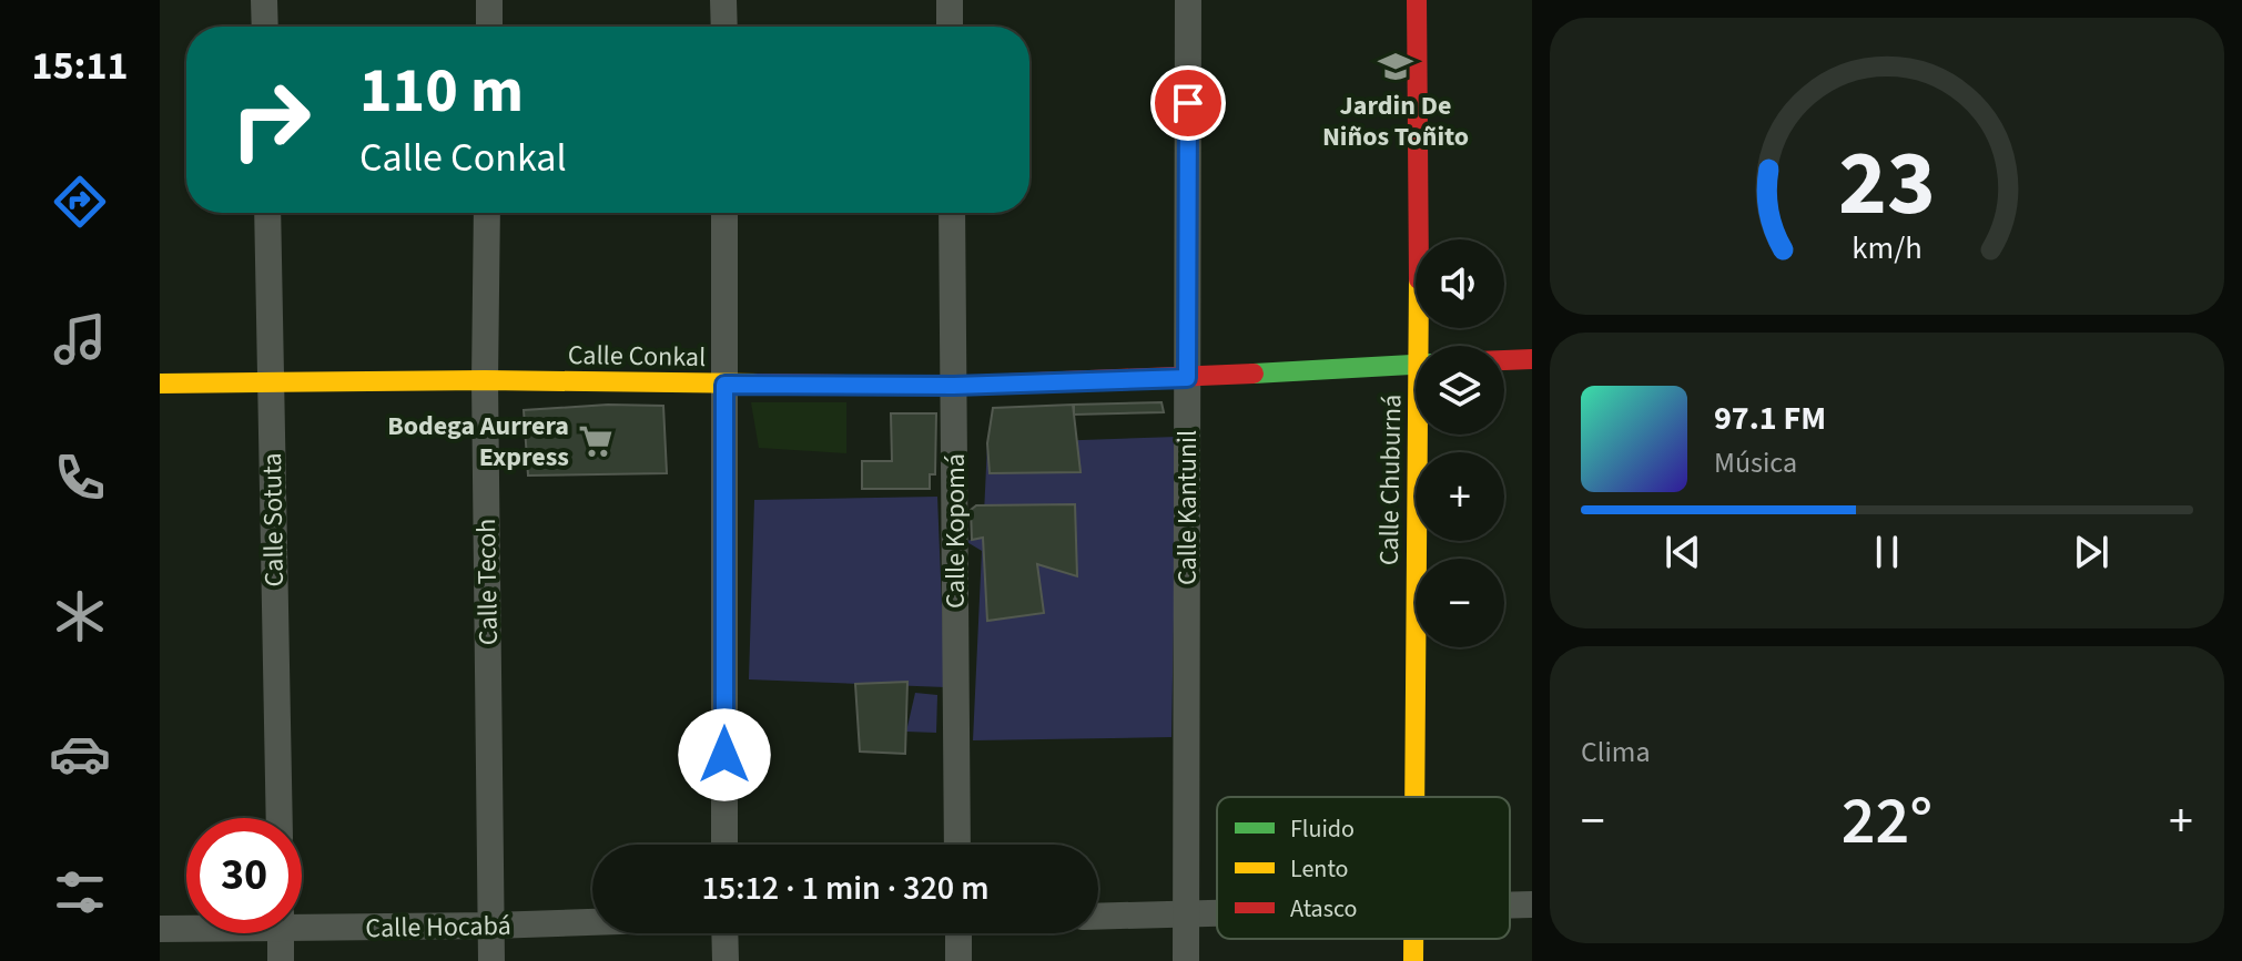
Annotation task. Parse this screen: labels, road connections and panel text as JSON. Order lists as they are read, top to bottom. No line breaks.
{"streets":{"street":["Calle Conkal","Calle Chuburná","Calle Kantunil","Calle Sotuta","Calle Kopomá","Calle Tecoh","Calle Hocabá"]},"crossings":[["Calle Conkal","Calle Kantunil"],["Calle Conkal","Calle Sotuta"],["Calle Conkal","Calle Kopomá"],["Calle Conkal","Calle Tecoh"],["Calle Tecoh","Calle Hocabá"]],"places":{"school or university":["Jardin De Niños Toñito"],"supermarket":["Bodega Aurrera Express"]},"legend":["Fluido","Lento","Atasco"],"page":{"tabs":"15:11","turn":["110 m","Calle Conkal"],"map_buttons":["+","−"],"song":["97.1 FM","Música"],"tile":"Clima","heat":["−","22°","+"],"limit":"30","trip":"15:12 · 1 min · 320 m","gauge":["23","km/h"]}}
